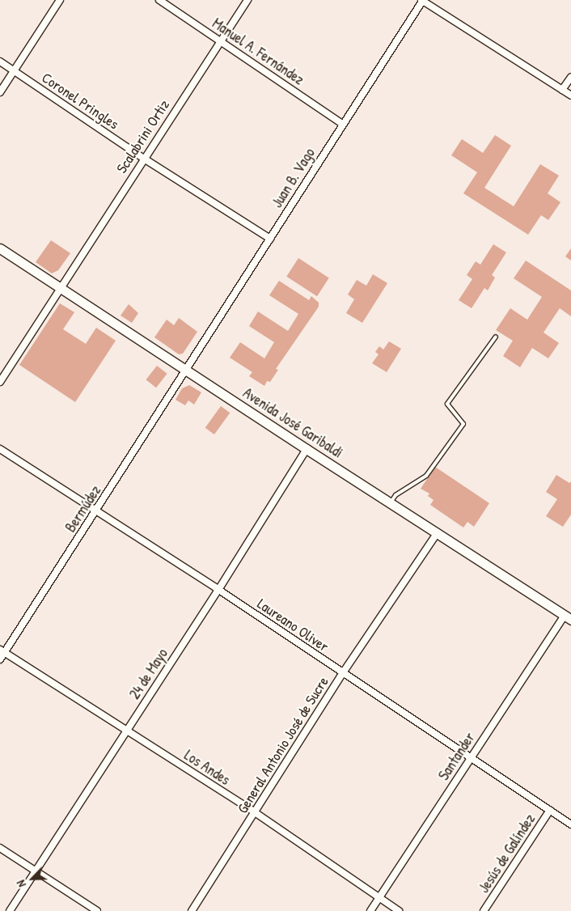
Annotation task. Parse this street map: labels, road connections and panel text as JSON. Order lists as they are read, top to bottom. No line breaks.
{"streets":{"main road":["Avenida José Garibaldi"],"street":["Manuel A. Fernández","Coronel Pringles","Scalabrini Ortiz","Juan B. Vago","Bermúdez","Laureano Oliver","24 de Mayo","General Antonio José de Sucre","Santander","Los Andes","Jesús de Galíndez"]},"crossings":[["Manuel A. Fernández","Scalabrini Ortiz"],["Manuel A. Fernández","Juan B. Vago"],["Coronel Pringles","Scalabrini Ortiz"],["Coronel Pringles","Juan B. Vago"],["Scalabrini Ortiz","Avenida José Garibaldi"],["Juan B. Vago","Avenida José Garibaldi"],["Juan B. Vago","Bermúdez"],["Avenida José Garibaldi","Bermúdez"],["Avenida José Garibaldi","24 de Mayo"],["Avenida José Garibaldi","General Antonio José de Sucre"],["Avenida José Garibaldi","Santander"],["Bermúdez","Laureano Oliver"],["Bermúdez","Los Andes"],["Laureano Oliver","24 de Mayo"],["Laureano Oliver","General Antonio José de Sucre"],["Laureano Oliver","Santander"],["Laureano Oliver","Jesús de Galíndez"],["24 de Mayo","Los Andes"],["General Antonio José de Sucre","Los Andes"],["Santander","Los Andes"]],"north":"bottom left"}
